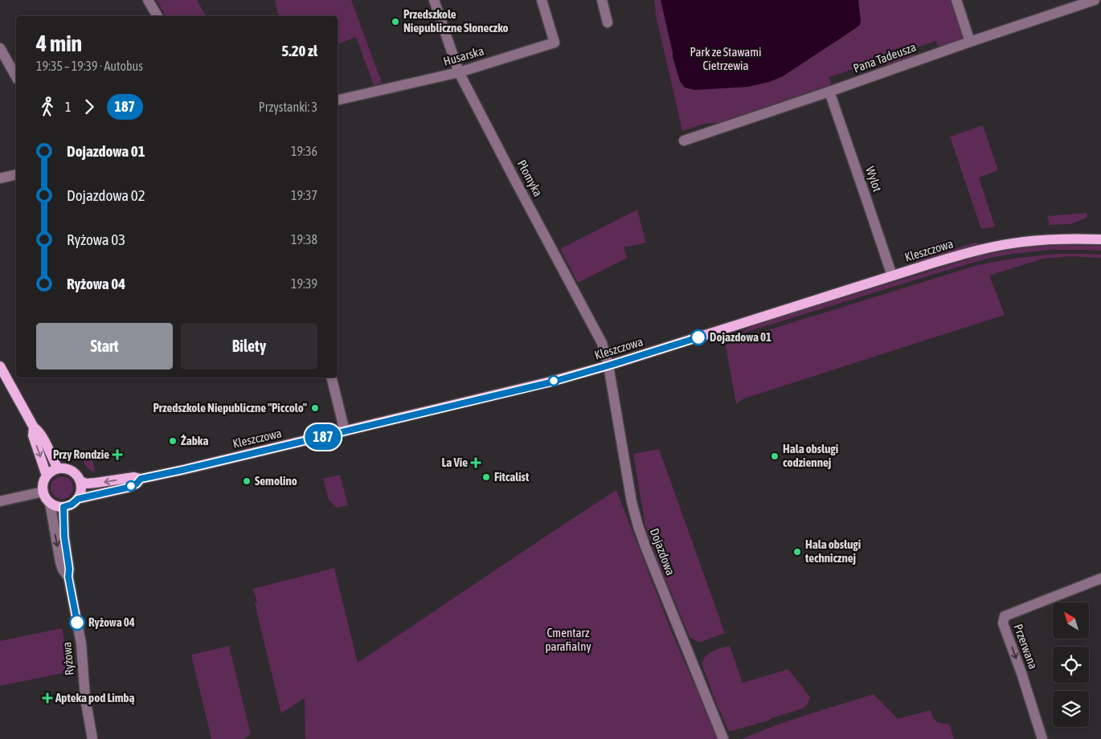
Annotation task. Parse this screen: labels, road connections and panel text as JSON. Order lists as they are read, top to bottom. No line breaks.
{"streets":{"main road":["Kleszczowa"],"street":["Husarska","Pana Tadeusza","Płomyka","Wylot","Dojazdowa","Przerwana","Ryżowa"]},"crossings":[["Husarska","Płomyka"],["Pana Tadeusza","Wylot"],["Płomyka","Kleszczowa"],["Płomyka","Dojazdowa"],["Wylot","Kleszczowa"],["Kleszczowa","Dojazdowa"],["Kleszczowa","Ryżowa"]],"parks":["Park ze Stawami Cietrzewia","Cmentarz parafialny"],"places":{"other":["Przedszkole Niepubliczne Słoneczko","Dojazdowa 01","Przedszkole Niepubliczne \"Piccolo\"","Żabka","Hala obsługi codziennej","Fitcalist","Semolino","Hala obsługi technicznej","Ryżowa 04"],"health":["Przy Rondzie","La Vie","Apteka pod Limbą"]},"lines":["bus line 187"],"north":"top left","page":{"on_map":"187","heading":["4 min","19:35 – 19:39 · Autobus","5.20 zł"],"legs":["1","187","Przystanki: 3"],"list":[{"name":"Dojazdowa 01","value":"19:36"},{"name":"Dojazdowa 02","value":"19:37"},{"name":"Ryżowa 03","value":"19:38"},{"name":"Ryżowa 04","value":"19:39"}],"buttons":["Start","Bilety"]}}
